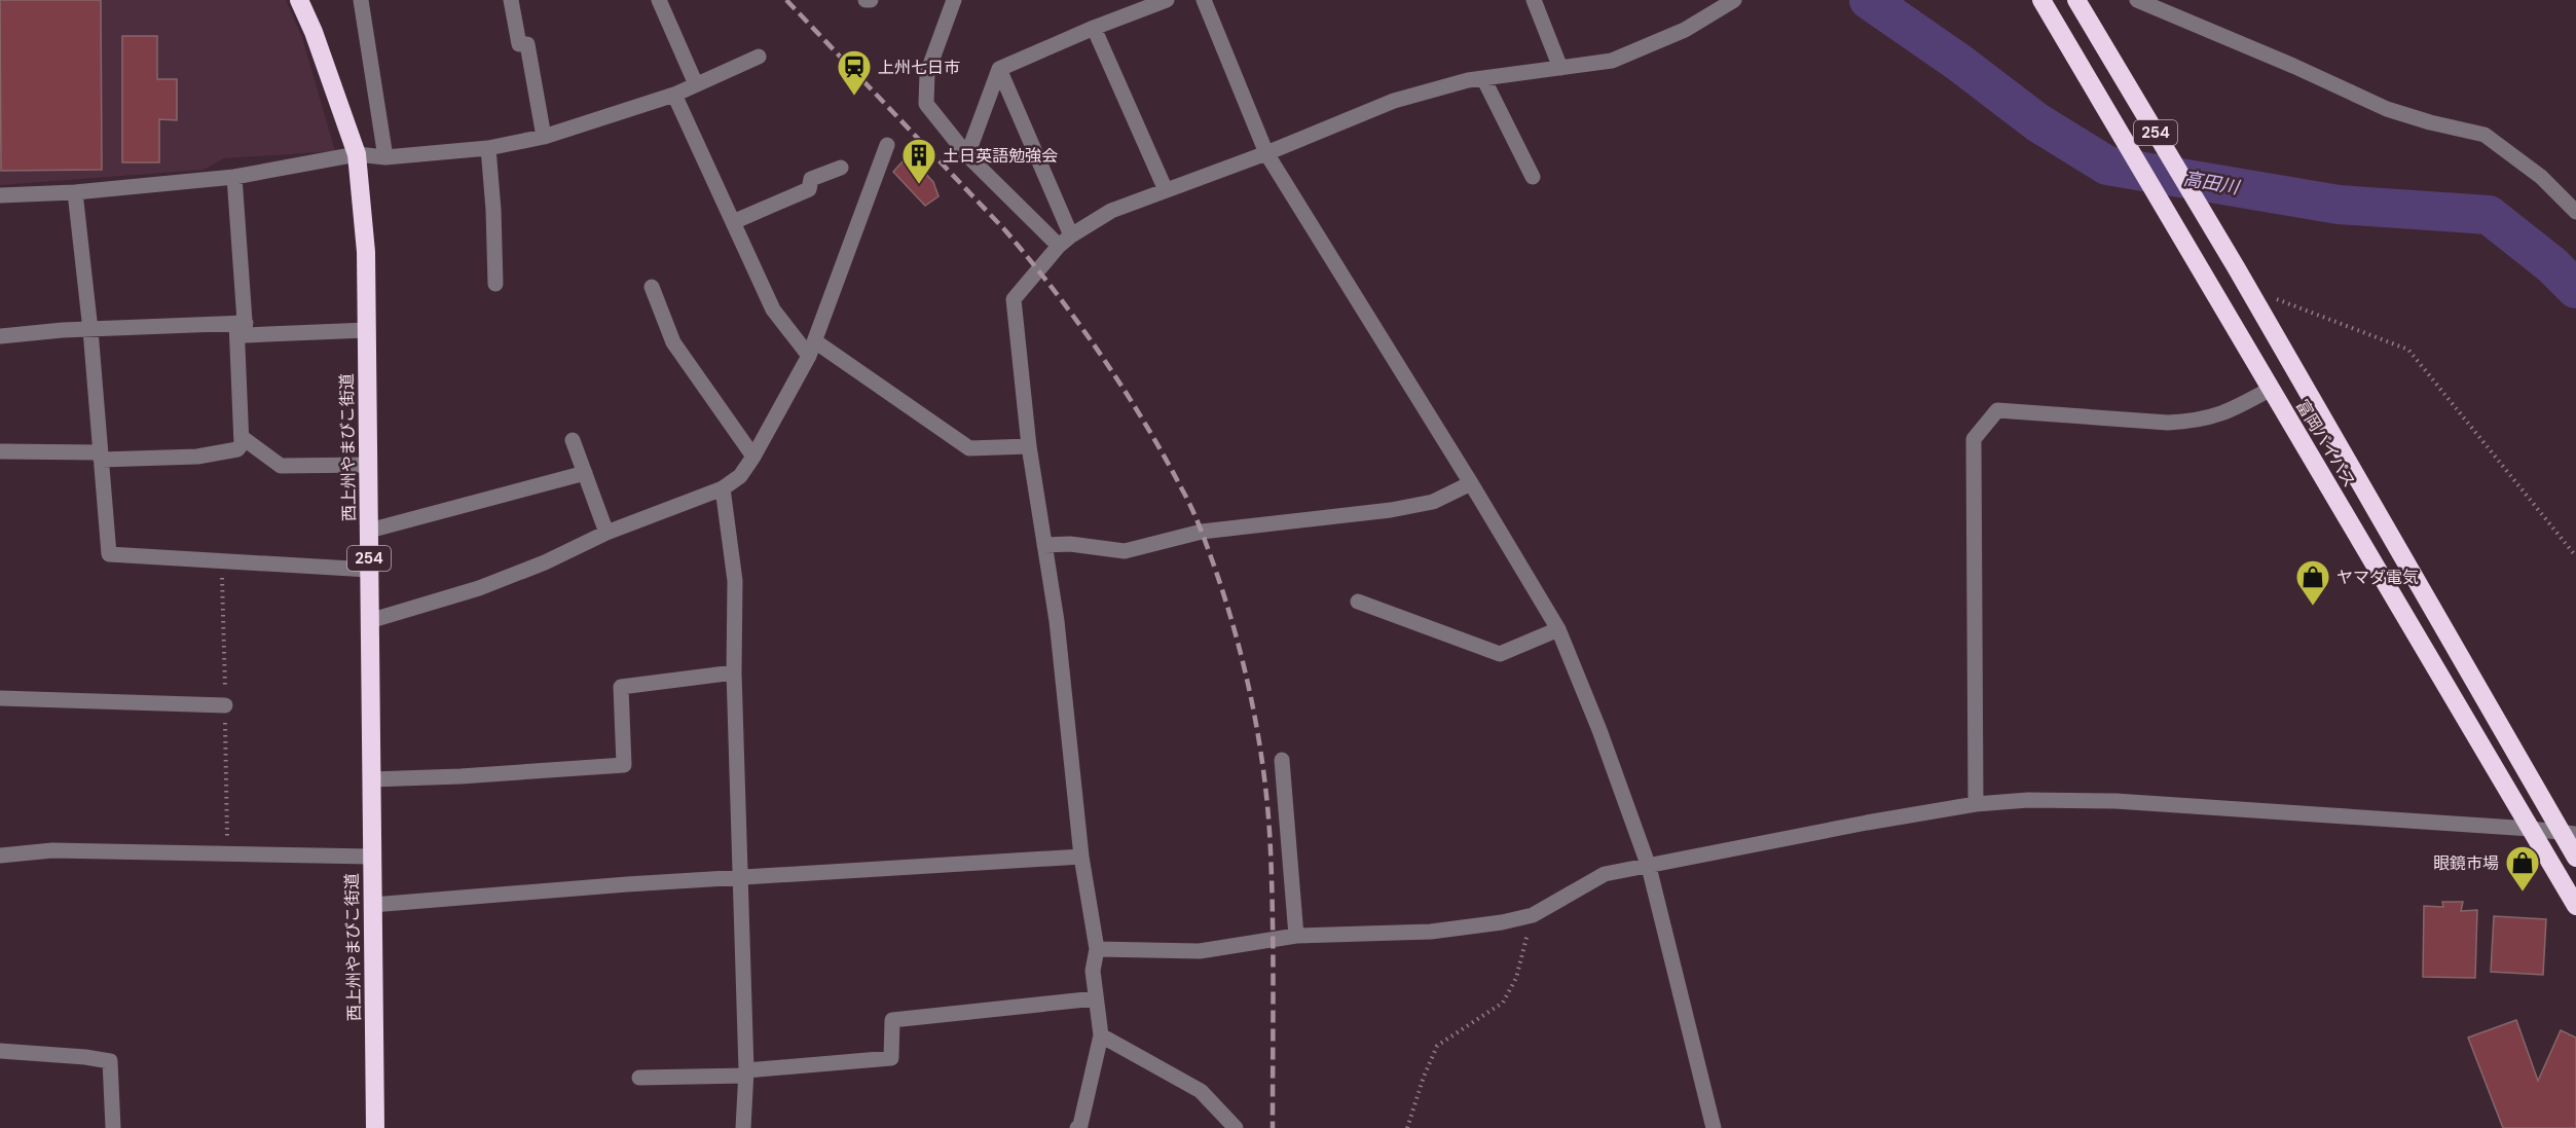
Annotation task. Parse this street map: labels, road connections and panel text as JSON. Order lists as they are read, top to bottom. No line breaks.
{"streets":{"highway":["254","富岡バイパス","西上州やまびこ街道"]},"water":["高田川"],"places":{"station":["上州七日市"],"building":["土日英語勉強会"],"shop":["ヤマダ電気","眼鏡市場"]}}
